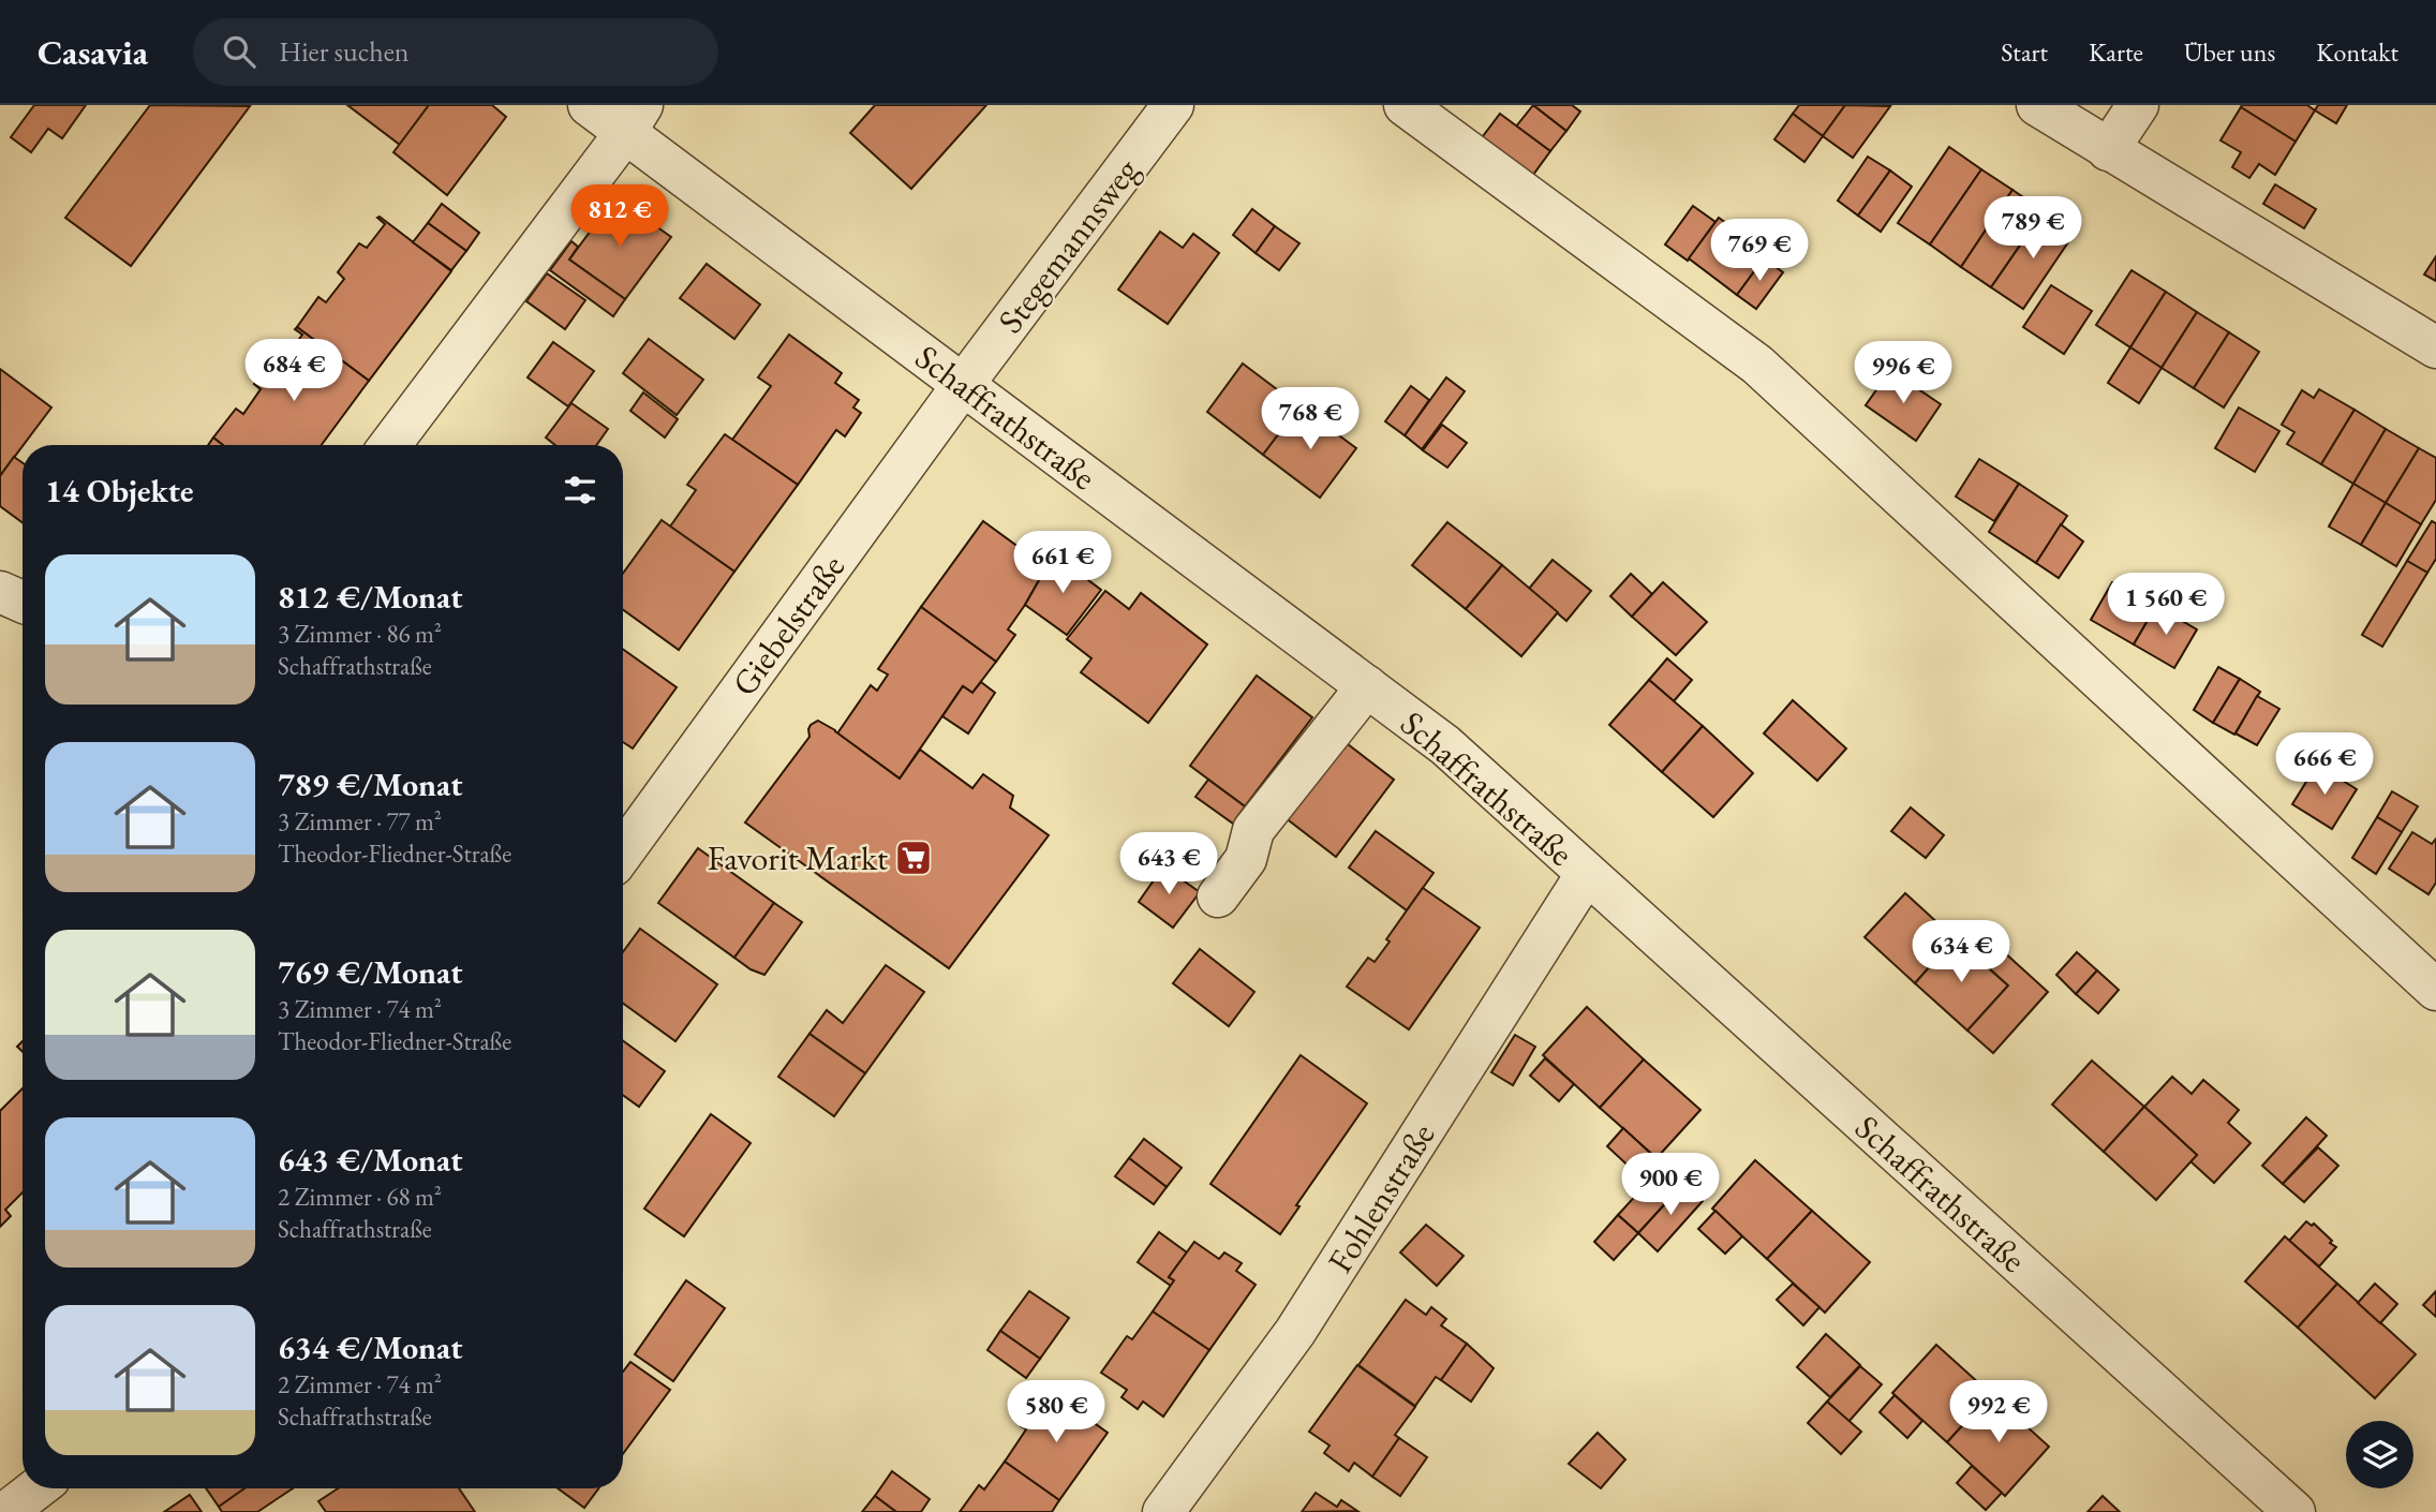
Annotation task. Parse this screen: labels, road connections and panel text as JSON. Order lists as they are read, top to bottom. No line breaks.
{"streets":{"street":["Stegemannsweg","Schaffrathstraße","Giebelstraße","Fohlenstraße"]},"crossings":[["Stegemannsweg","Schaffrathstraße"],["Stegemannsweg","Giebelstraße"],["Schaffrathstraße","Giebelstraße"],["Schaffrathstraße","Fohlenstraße"]],"places":{"supermarket":["Favorit Markt"]},"page":{"header":"Casavia","search":"Hier suchen","nav":["Start","Karte","Über uns","Kontakt"],"price":["812 €","789 €","769 €","684 €","996 €","768 €","661 €","1 560 €","666 €","643 €","634 €","900 €","580 €","992 €"],"heading":"14 Objekte","list":[{"name":"812 €/Monat","note":"3 Zimmer · 86 m² · Schaffrathstraße"},{"name":"789 €/Monat","note":"3 Zimmer · 77 m² · Theodor-Fliedner-Straße"},{"name":"769 €/Monat","note":"3 Zimmer · 74 m² · Theodor-Fliedner-Straße"},{"name":"643 €/Monat","note":"2 Zimmer · 68 m² · Schaffrathstraße"},{"name":"634 €/Monat","note":"2 Zimmer · 74 m² · Schaffrathstraße"}]}}
